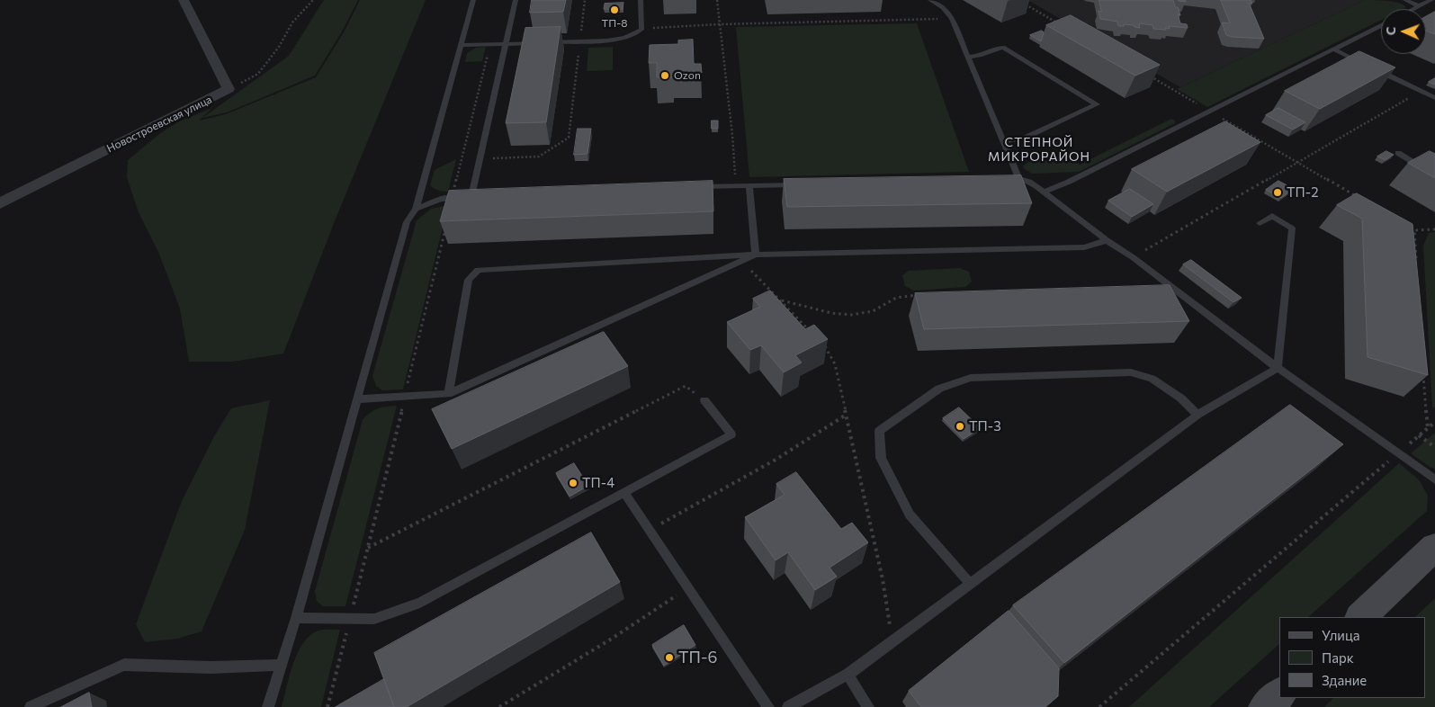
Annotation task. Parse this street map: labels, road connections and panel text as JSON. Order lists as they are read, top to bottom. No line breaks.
{"streets":{"street":["Новостроевская улица"]},"districts":["СТЕПНОЙ МИКРОРАЙОН"],"places":["ТП-8","Ozon","ТП-2","ТП-3","ТП-4","ТП-6"],"legend":["Улица","Парк","Здание"],"north":"left"}
